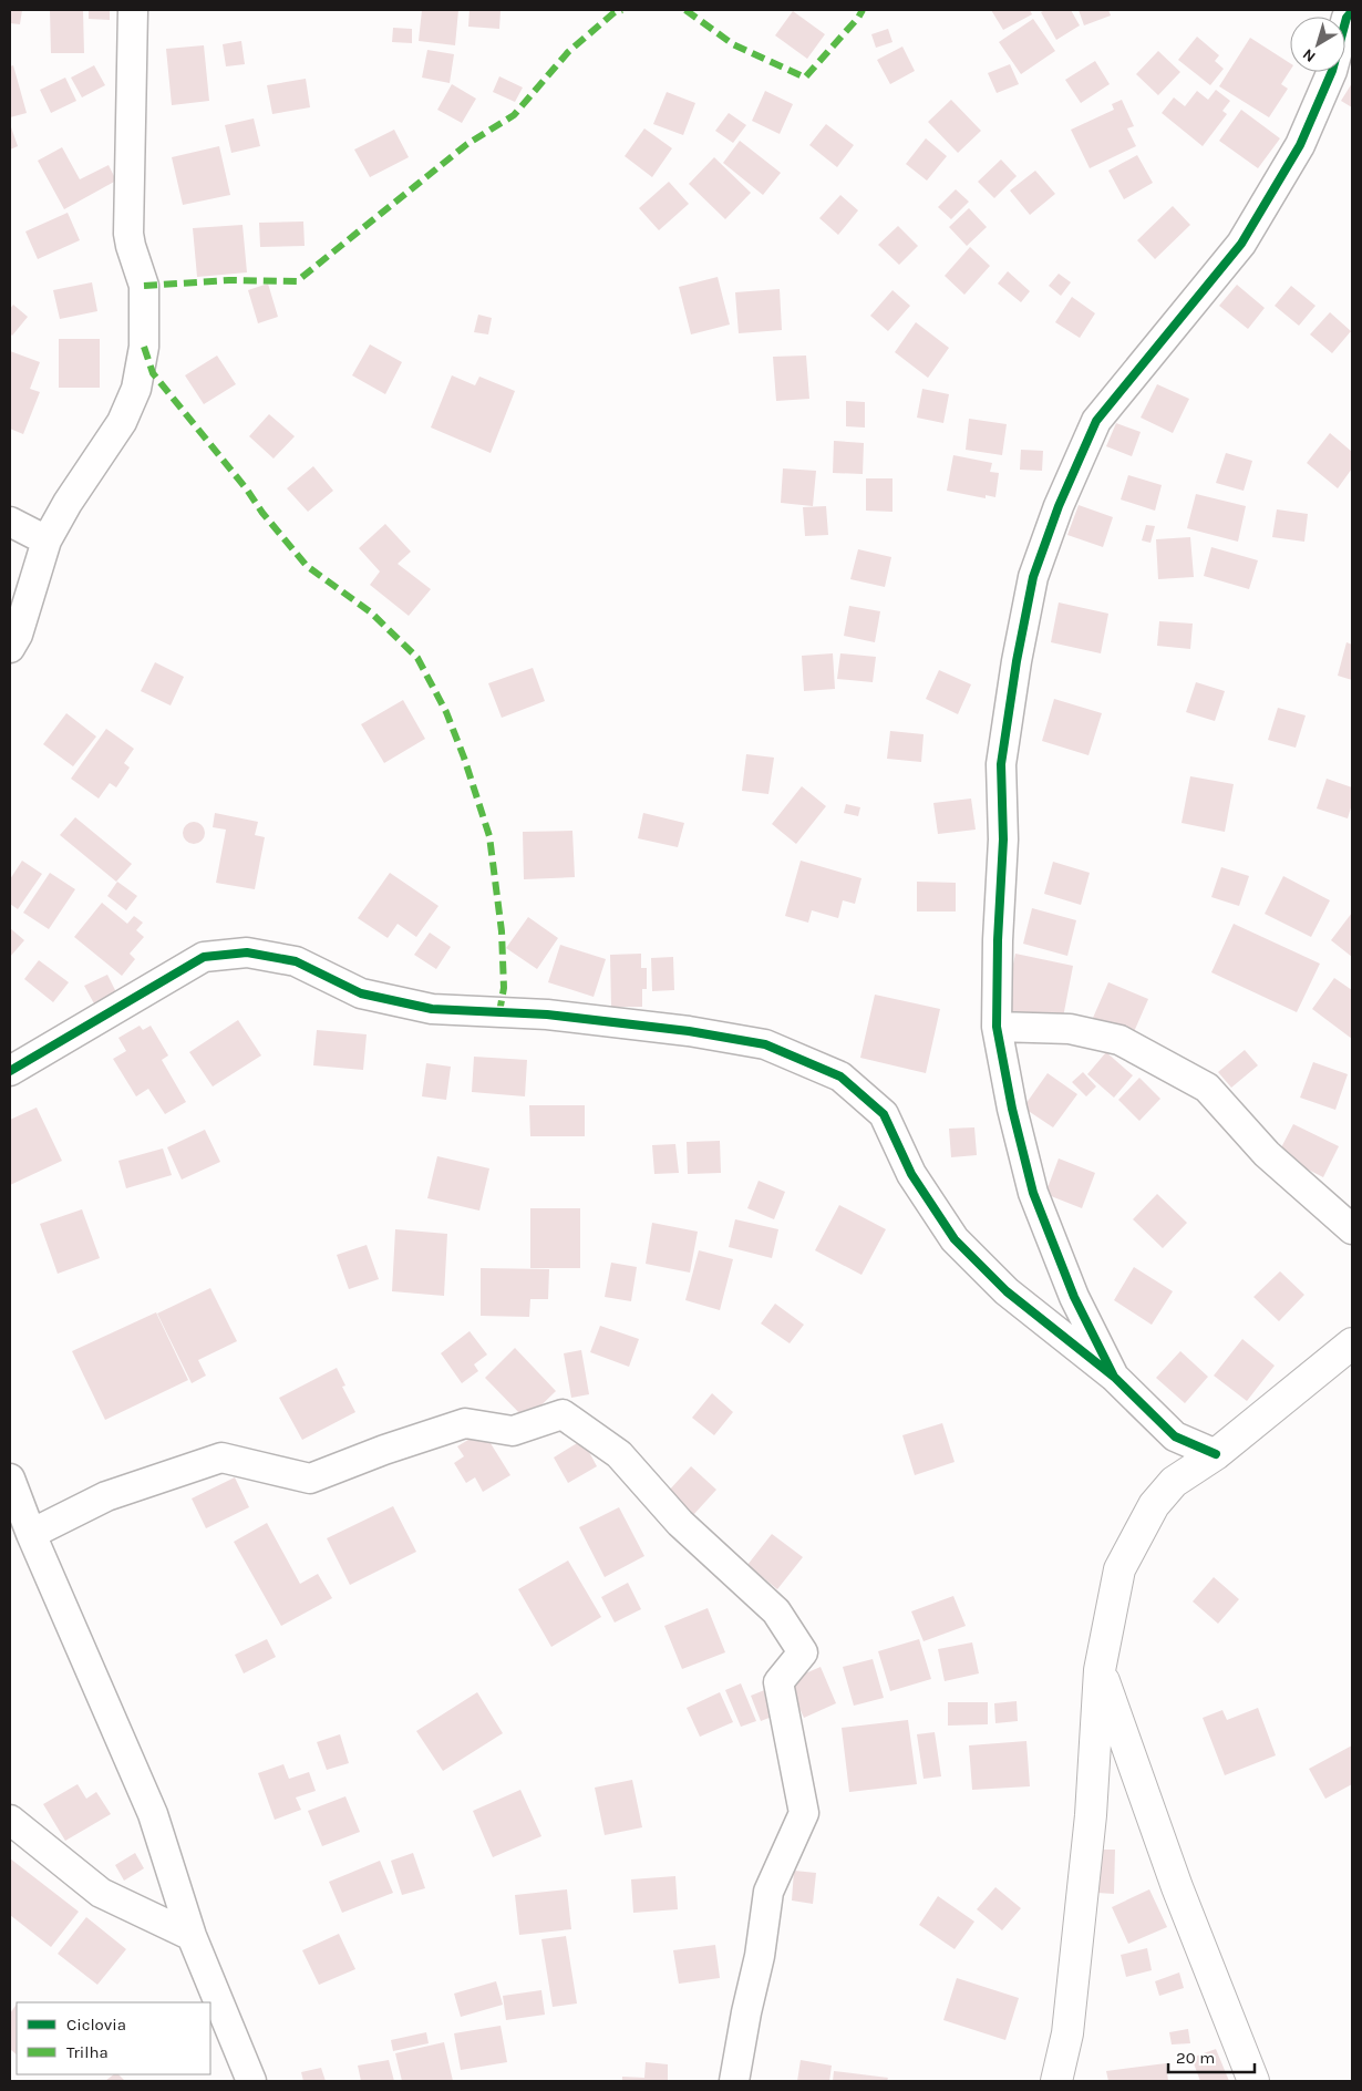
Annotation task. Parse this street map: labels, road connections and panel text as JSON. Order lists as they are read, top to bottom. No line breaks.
{"legend":["Ciclovia","Trilha"],"scale_bar":"20 m","north":"bottom left"}
